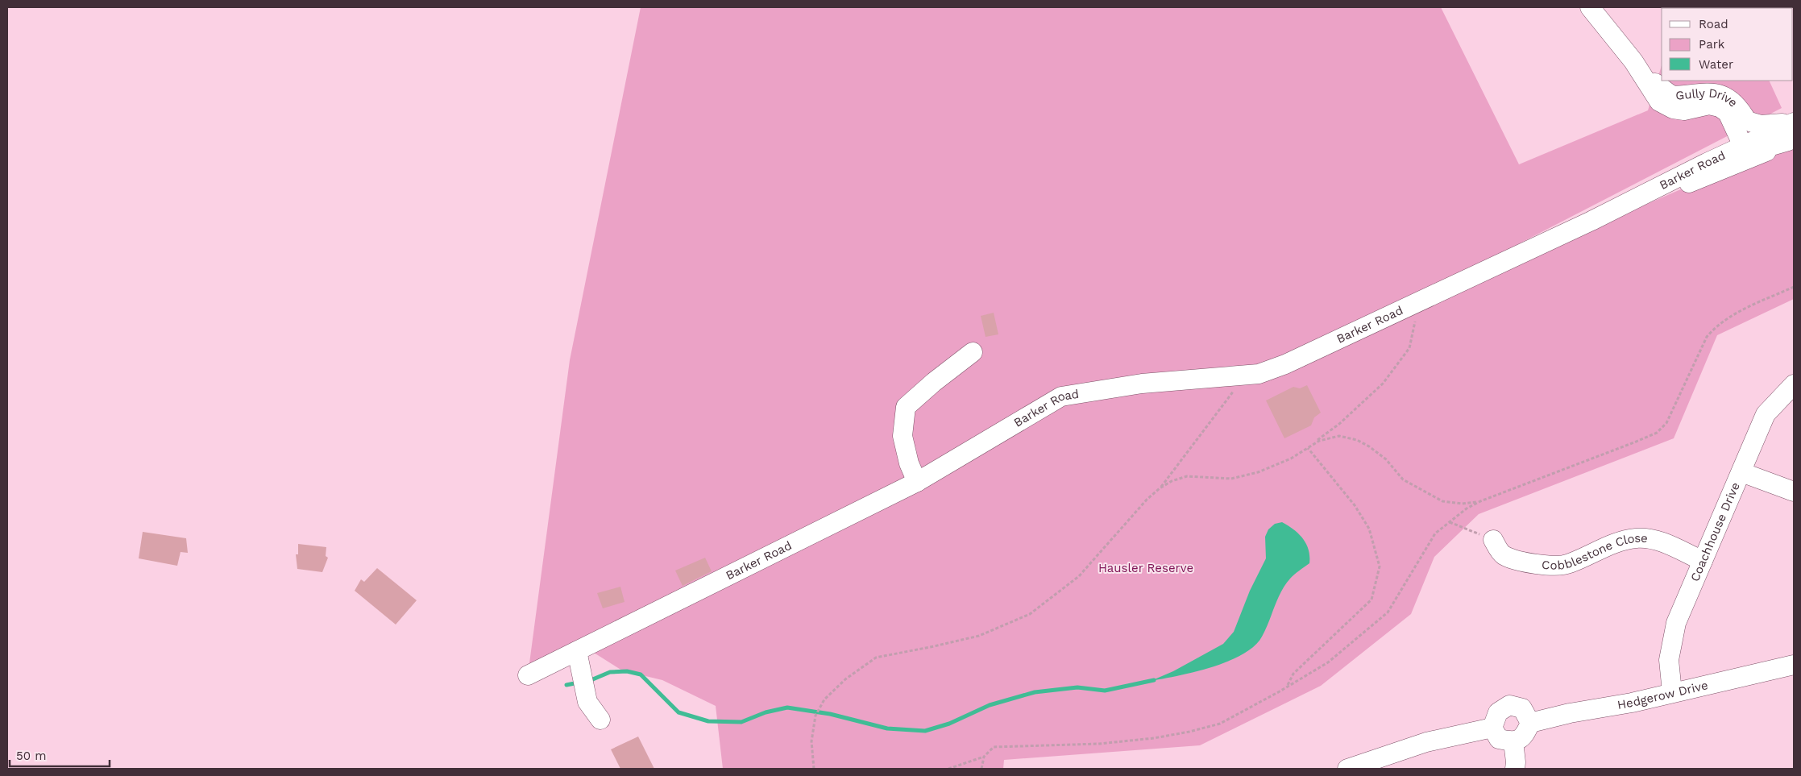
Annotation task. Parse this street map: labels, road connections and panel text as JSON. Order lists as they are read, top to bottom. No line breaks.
{"streets":{"street":["Gully Drive","Barker Road","Coachhouse Drive","Cobblestone Close","Hedgerow Drive"]},"crossings":[["Gully Drive","Barker Road"],["Coachhouse Drive","Cobblestone Close"],["Coachhouse Drive","Hedgerow Drive"]],"parks":["Hausler Reserve"],"legend":["Road","Park","Water"],"scale_bar":"50 m"}
